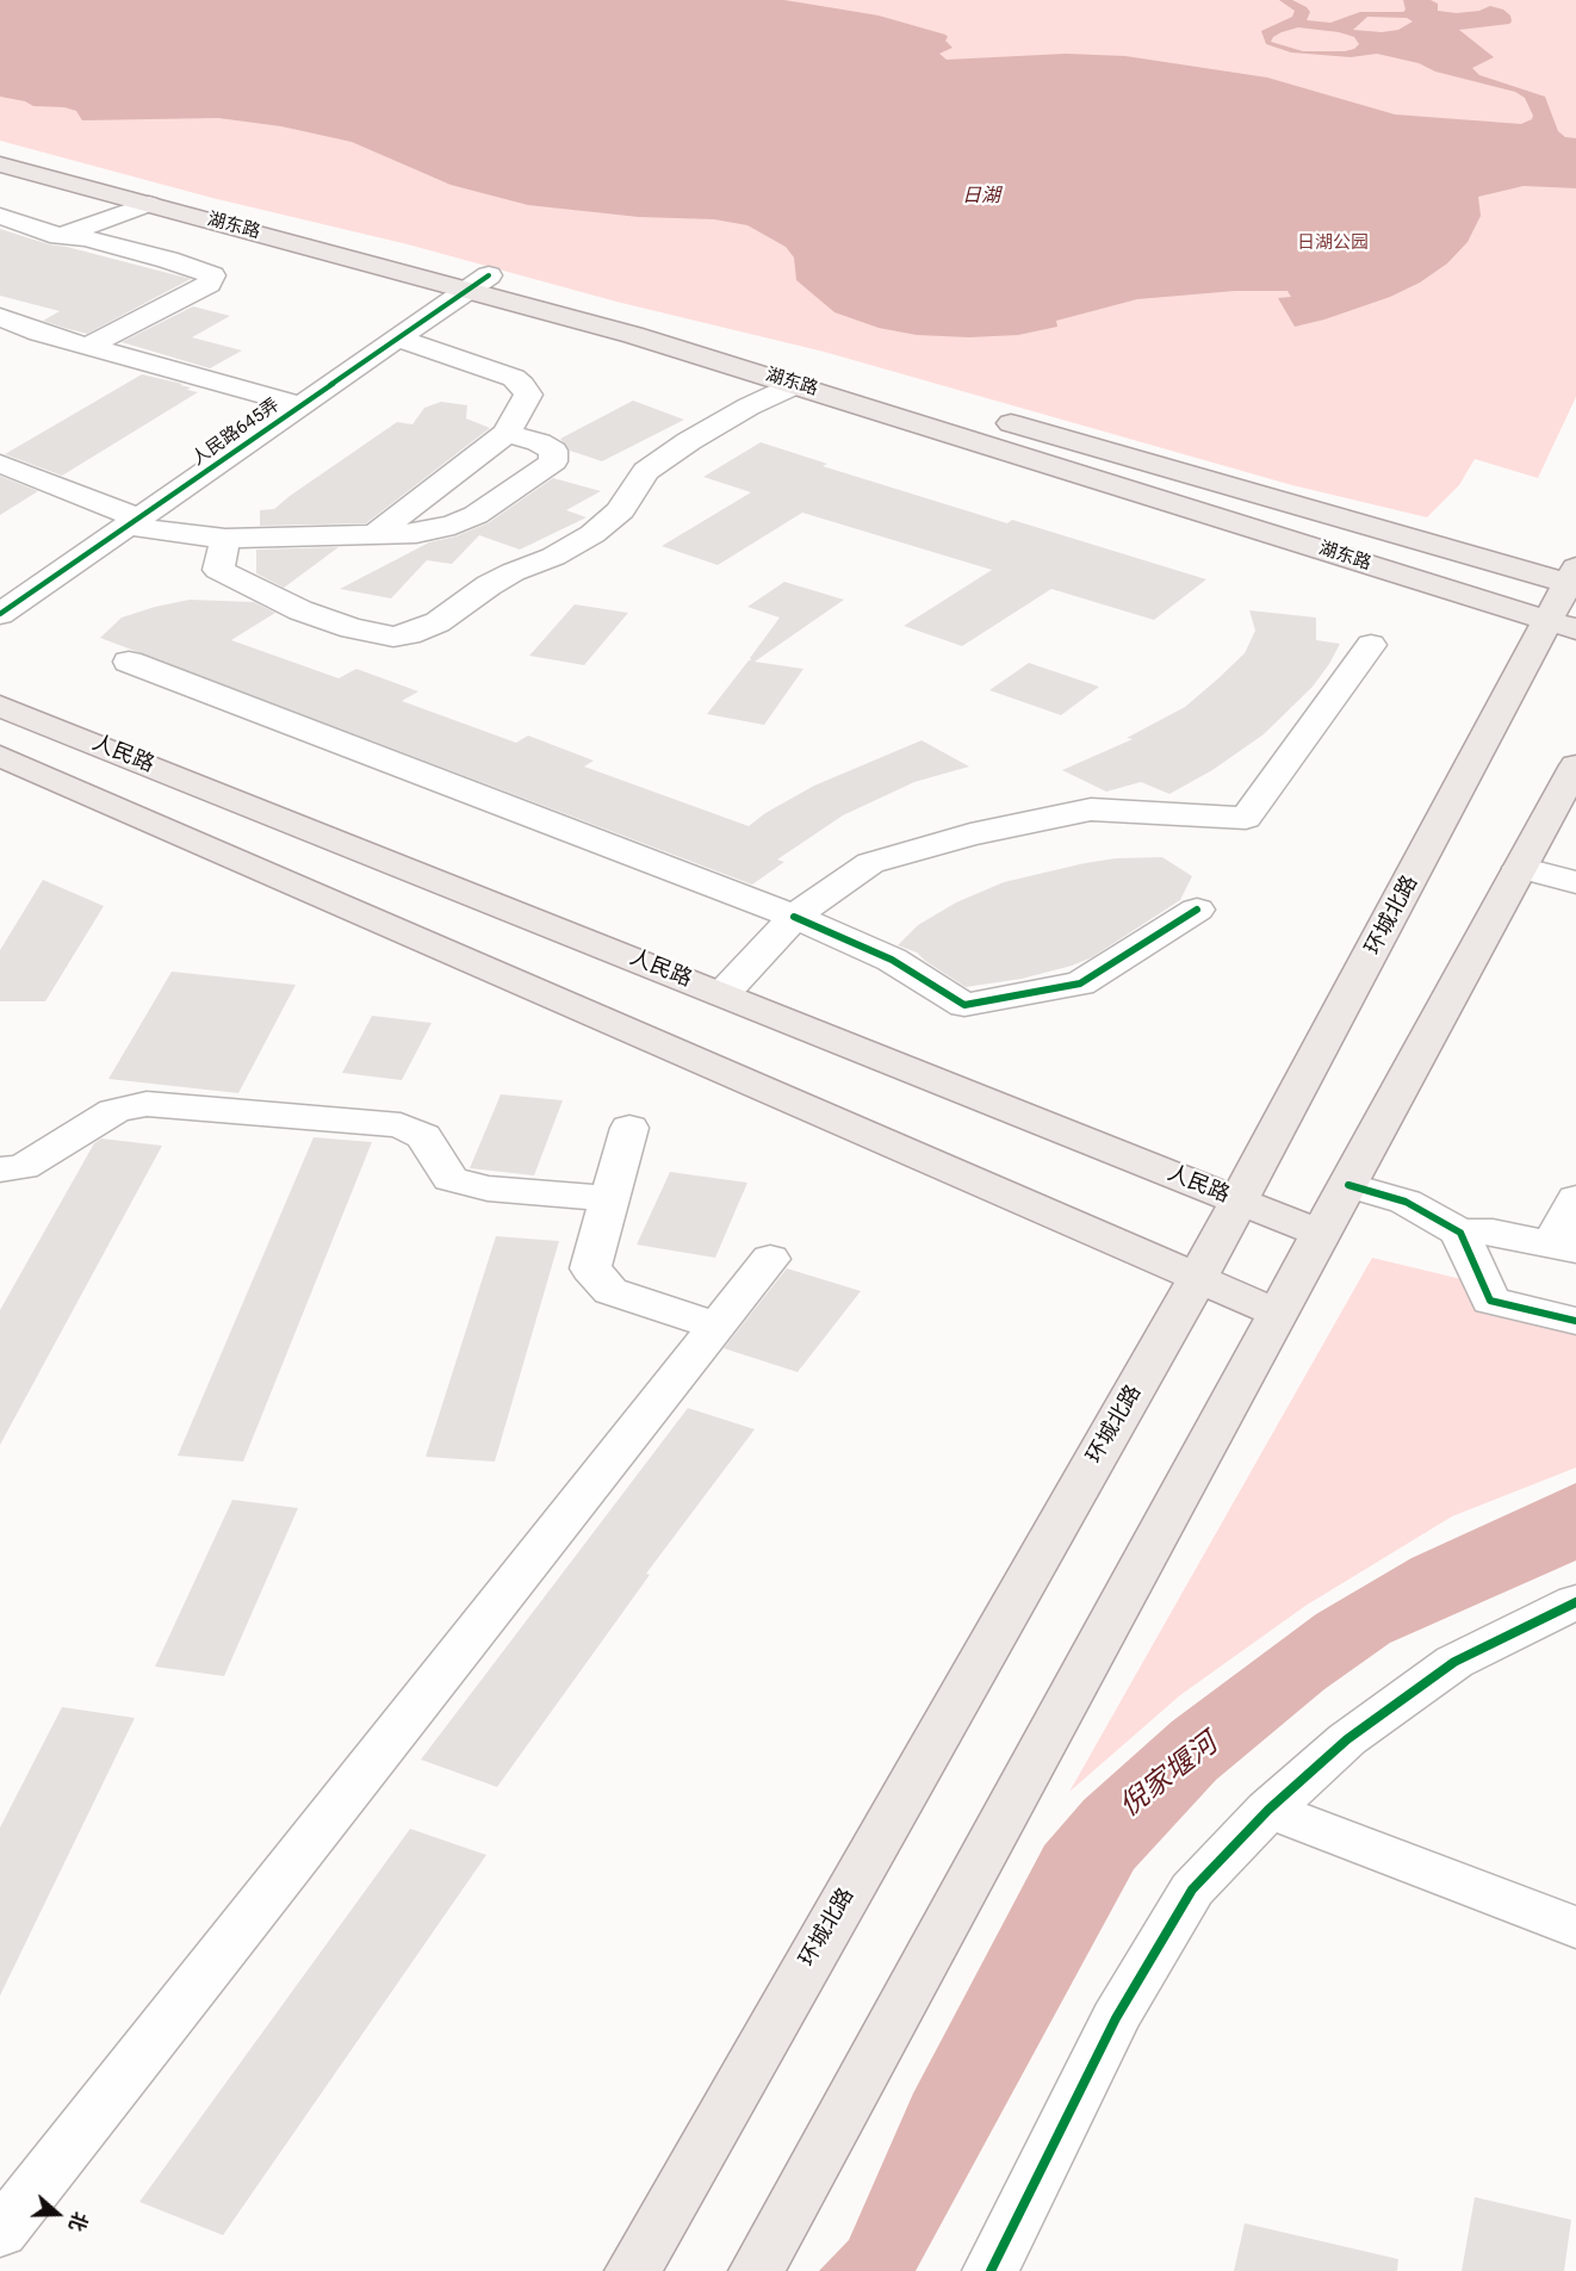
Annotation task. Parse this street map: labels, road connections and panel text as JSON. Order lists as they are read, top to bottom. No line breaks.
{"streets":{"main road":["湖东路","人民路","环城北路"],"street":["人民路645弄"]},"crossings":[["湖东路","人民路645弄"],["湖东路","环城北路"],["人民路","环城北路"]],"water":["日湖","倪家堰河"],"parks":["日湖公园"],"north":"right"}
